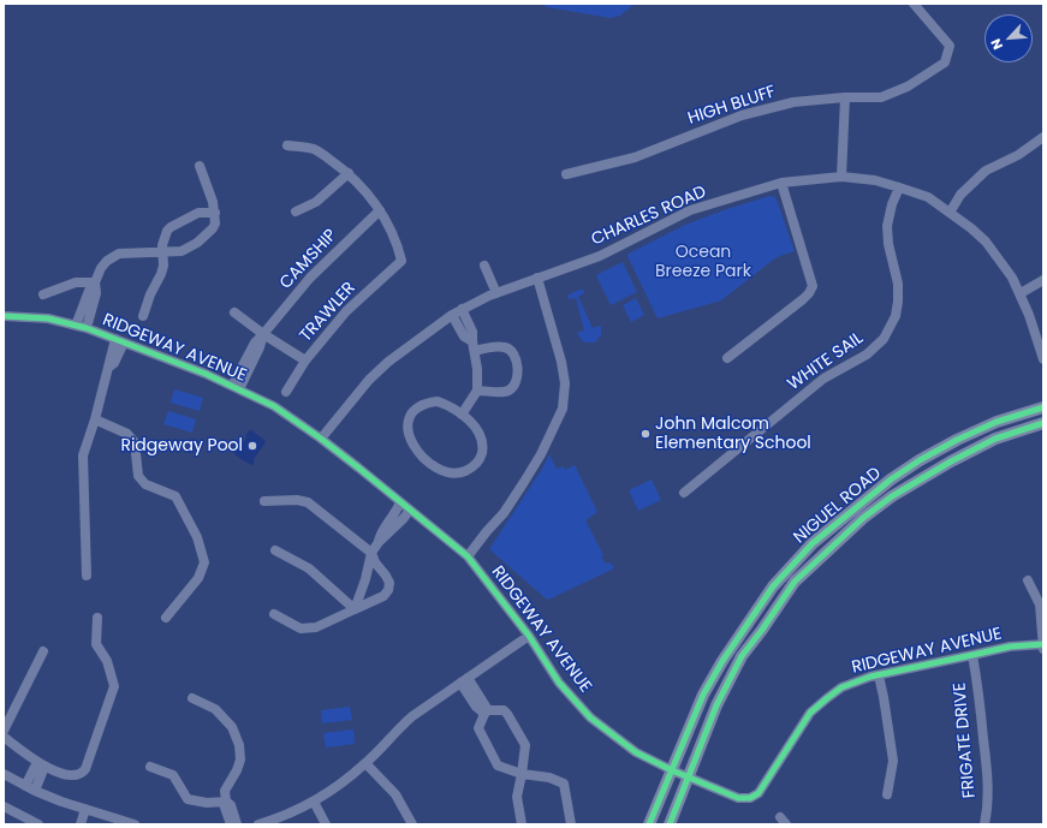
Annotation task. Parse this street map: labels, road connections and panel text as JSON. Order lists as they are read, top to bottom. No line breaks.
{"streets":{"main road":["NIGUEL ROAD"],"street":["HIGH BLUFF","CHARLES ROAD","CAMSHIP","TRAWLER","RIDGEWAY AVENUE","WHITE SAIL","FRIGATE DRIVE"]},"crossings":[["CHARLES ROAD","RIDGEWAY AVENUE"],["CHARLES ROAD","WHITE SAIL"],["CAMSHIP","TRAWLER"],["CAMSHIP","RIDGEWAY AVENUE"],["RIDGEWAY AVENUE","NIGUEL ROAD"],["RIDGEWAY AVENUE","FRIGATE DRIVE"]],"parks":["Ocean Breeze Park"],"places":["John Malcom Elementary School","Ridgeway Pool"],"north":"bottom left"}
